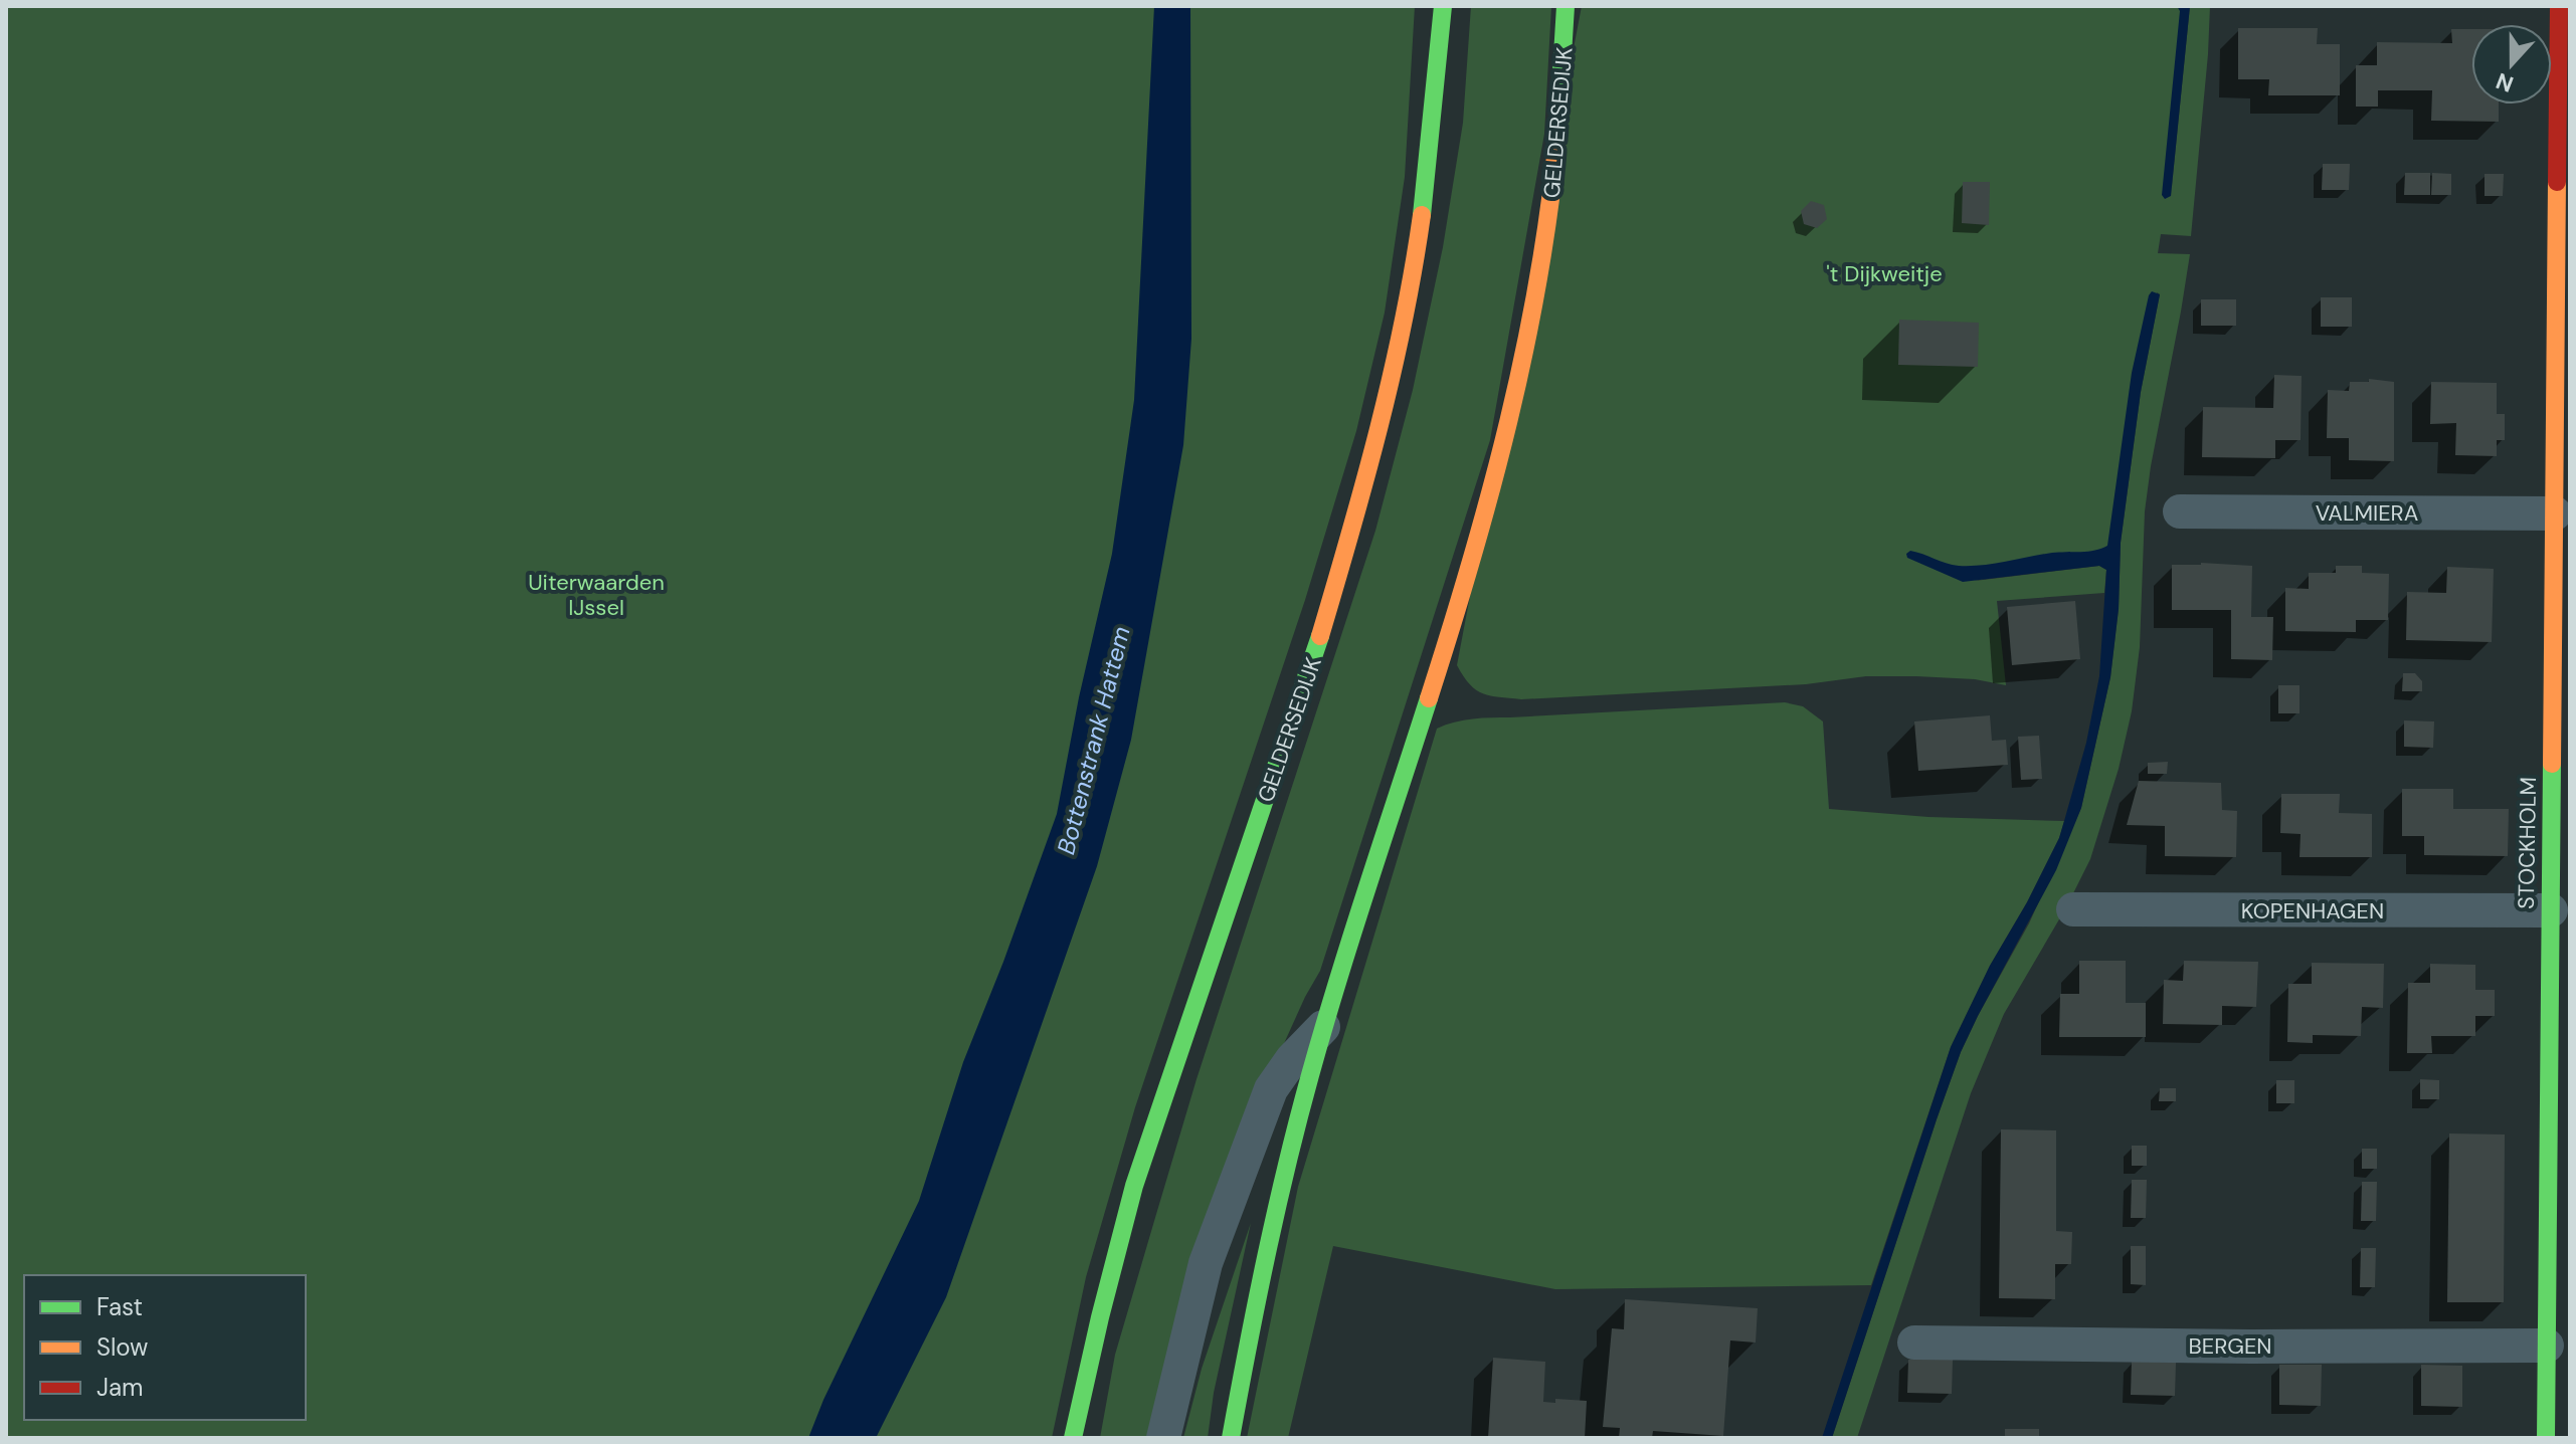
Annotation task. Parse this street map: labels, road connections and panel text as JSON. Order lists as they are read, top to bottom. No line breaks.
{"streets":{"street":["GELDERSEDIJK","VALMIERA","STOCKHOLM","KOPENHAGEN","BERGEN"]},"crossings":[["VALMIERA","STOCKHOLM"],["STOCKHOLM","KOPENHAGEN"],["STOCKHOLM","BERGEN"]],"water":["Bottenstrank Hattem"],"parks":["'t Dijkweitje","Uiterwaarden IJssel"],"legend":["Fast","Slow","Jam"],"north":"bottom"}
